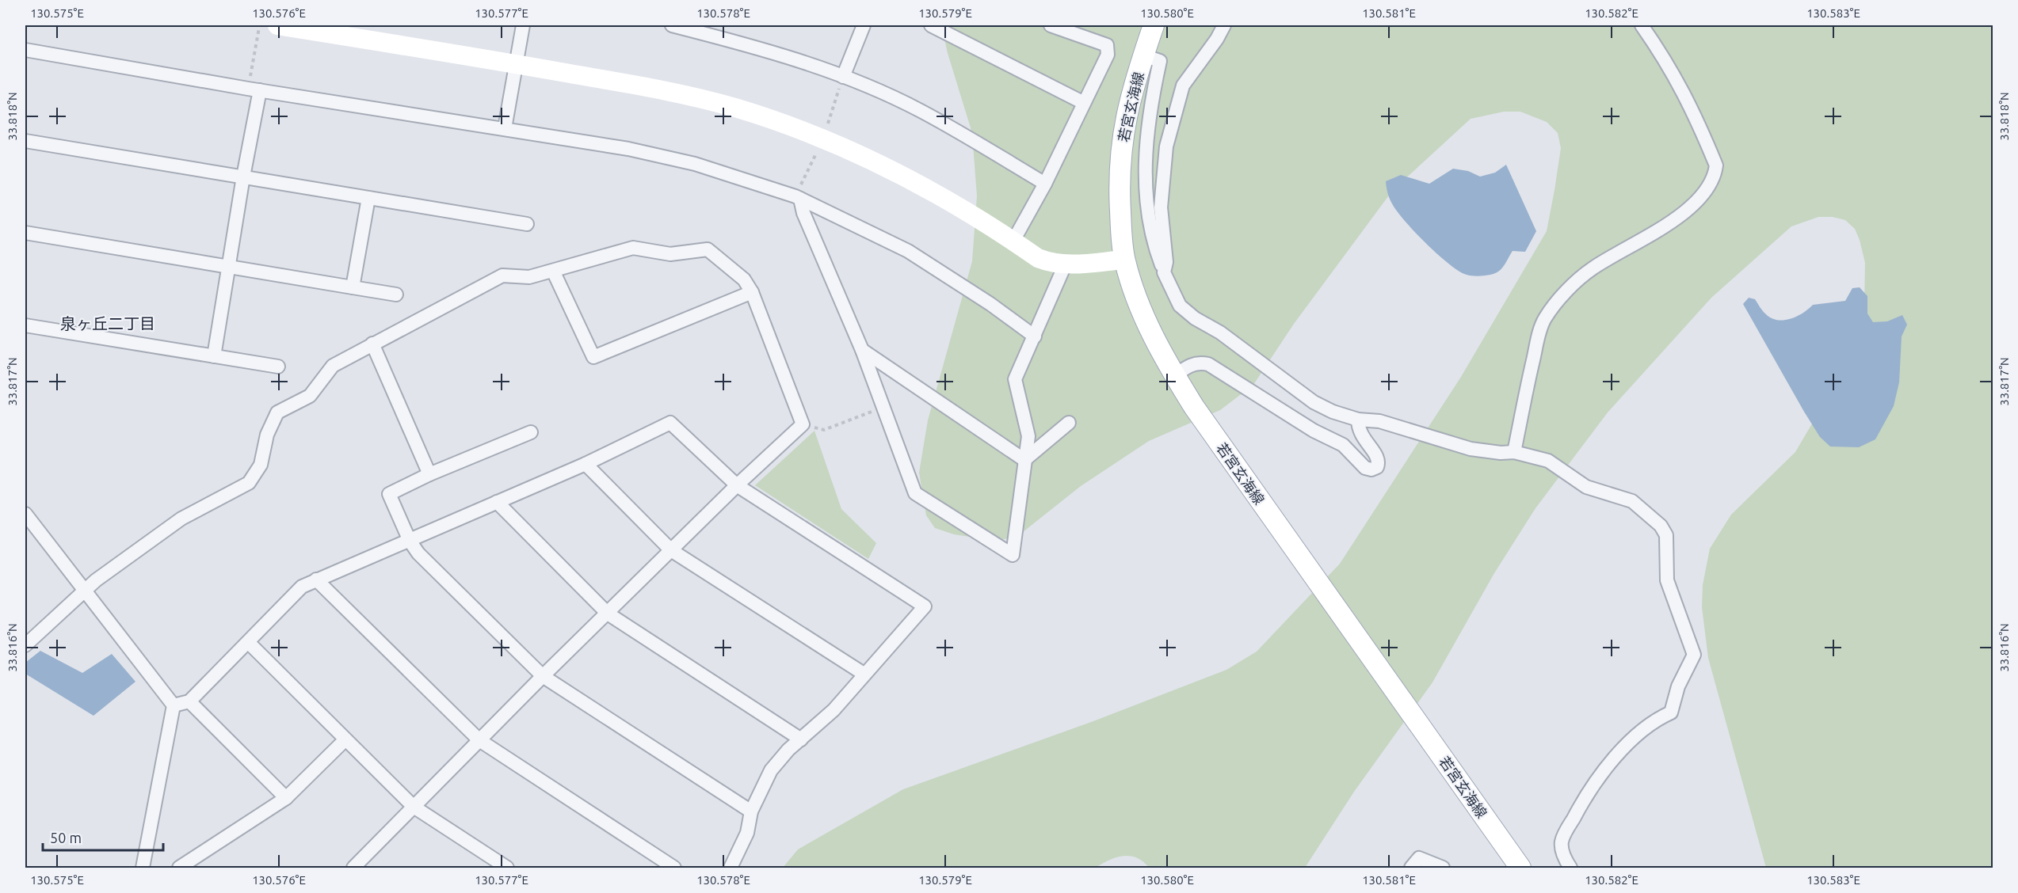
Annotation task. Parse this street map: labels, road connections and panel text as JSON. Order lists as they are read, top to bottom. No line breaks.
{"streets":{"main road":["若宮玄海線"]},"districts":["泉ヶ丘二丁目"],"scale_bar":"50 m","coordinates":["130.575°E","130.576°E","130.577°E","130.578°E","130.579°E","130.580°E","130.581°E","130.582°E","130.583°E","33.818°N","33.817°N","33.816°N"]}
